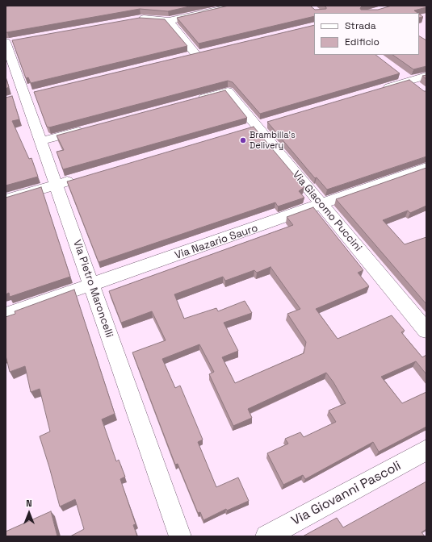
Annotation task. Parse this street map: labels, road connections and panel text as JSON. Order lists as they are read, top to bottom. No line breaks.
{"streets":{"street":["Via Giacomo Puccini","Via Nazario Sauro","Via Pietro Maroncelli","Via Giovanni Pascoli"]},"crossings":[["Via Giacomo Puccini","Via Nazario Sauro"],["Via Nazario Sauro","Via Pietro Maroncelli"]],"places":["Brambilla's Delivery"],"legend":["Strada","Edificio"],"north":"top"}
